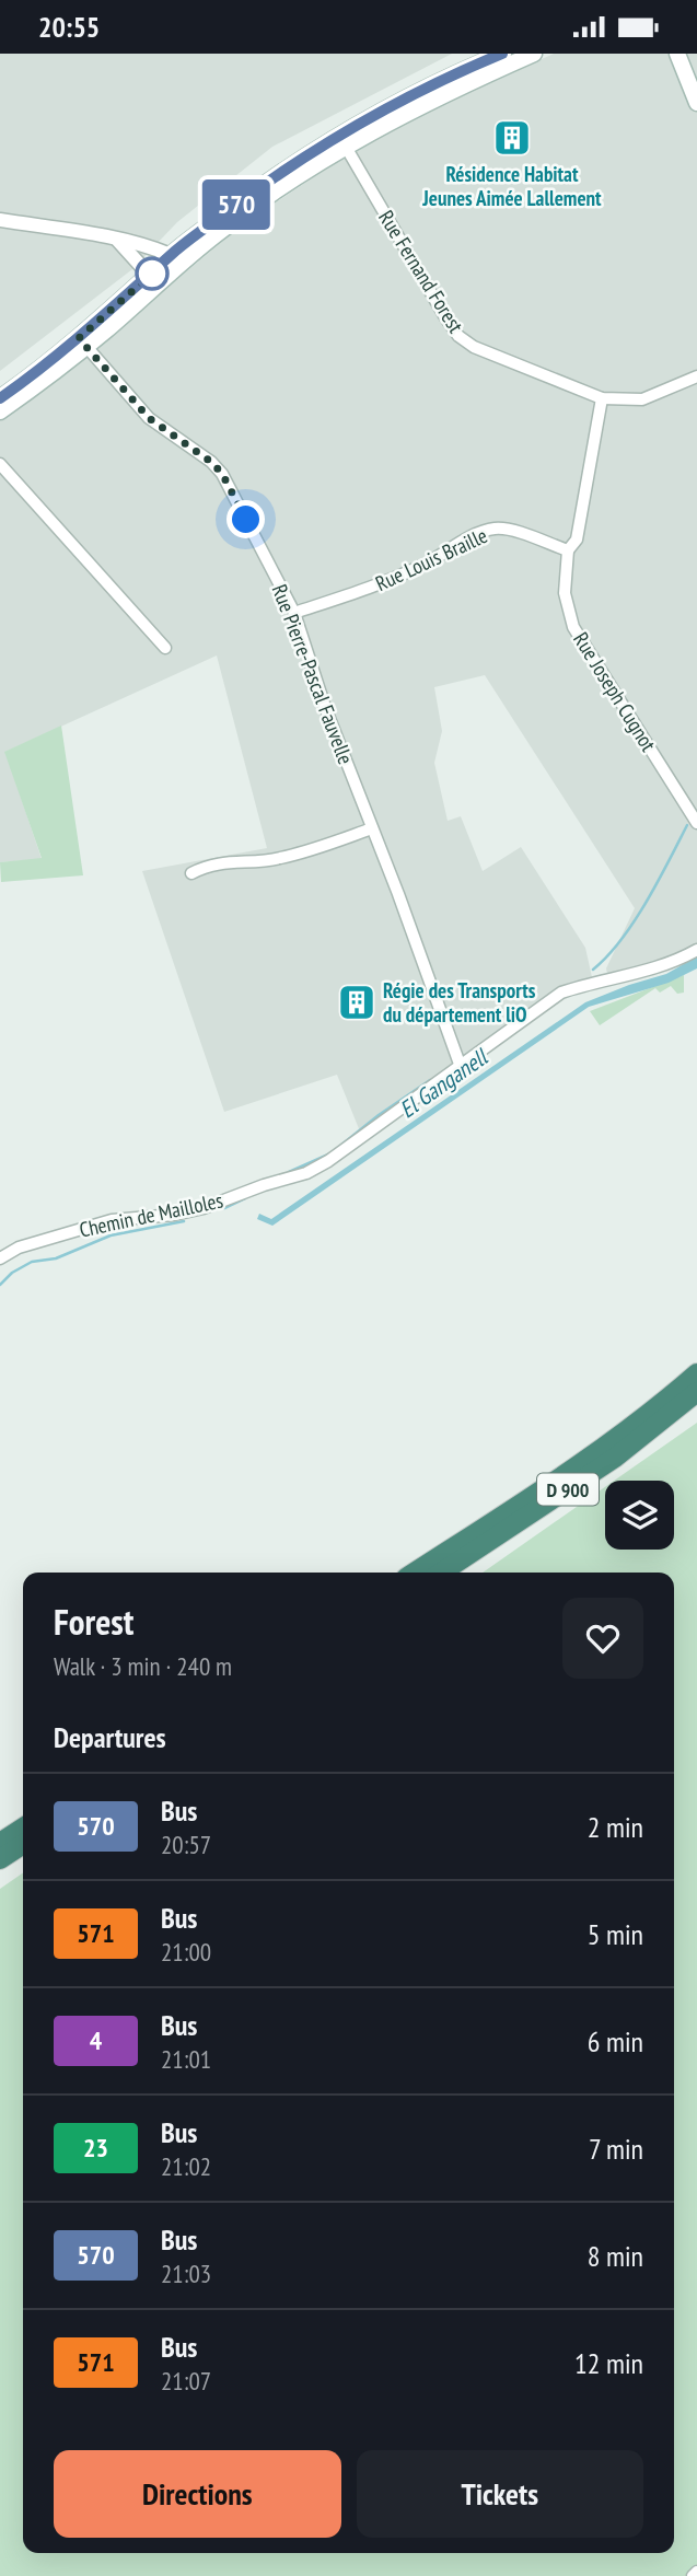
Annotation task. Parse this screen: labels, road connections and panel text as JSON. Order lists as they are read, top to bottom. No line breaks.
{"streets":{"highway":["D 900"],"street":["Rue Fernand Forest","Rue Louis Braille","Rue Pierre-Pascal Fauvelle","Rue Joseph Cugnot","Chemin de Mailloles"]},"crossings":[["Rue Louis Braille","Rue Pierre-Pascal Fauvelle"],["Rue Louis Braille","Rue Joseph Cugnot"],["Rue Pierre-Pascal Fauvelle","Chemin de Mailloles"]],"water":["El Ganganell"],"places":{"building":["Résidence Habitat Jeunes Aimée Lallement","Régie des Transports du département liO"]},"lines":["bus line 570"],"page":{"status":"20:55","on_map":"570","heading":[["Forest","Walk · 3 min · 240 m"],"Departures"],"list":[{"mark":"570","name":"Bus","note":"20:57","value":"2 min"},{"mark":"571","name":"Bus","note":"21:00","value":"5 min"},{"mark":"4","name":"Bus","note":"21:01","value":"6 min"},{"mark":"23","name":"Bus","note":"21:02","value":"7 min"},{"mark":"570","name":"Bus","note":"21:03","value":"8 min"},{"mark":"571","name":"Bus","note":"21:07","value":"12 min"}],"buttons":["Directions","Tickets"]}}
